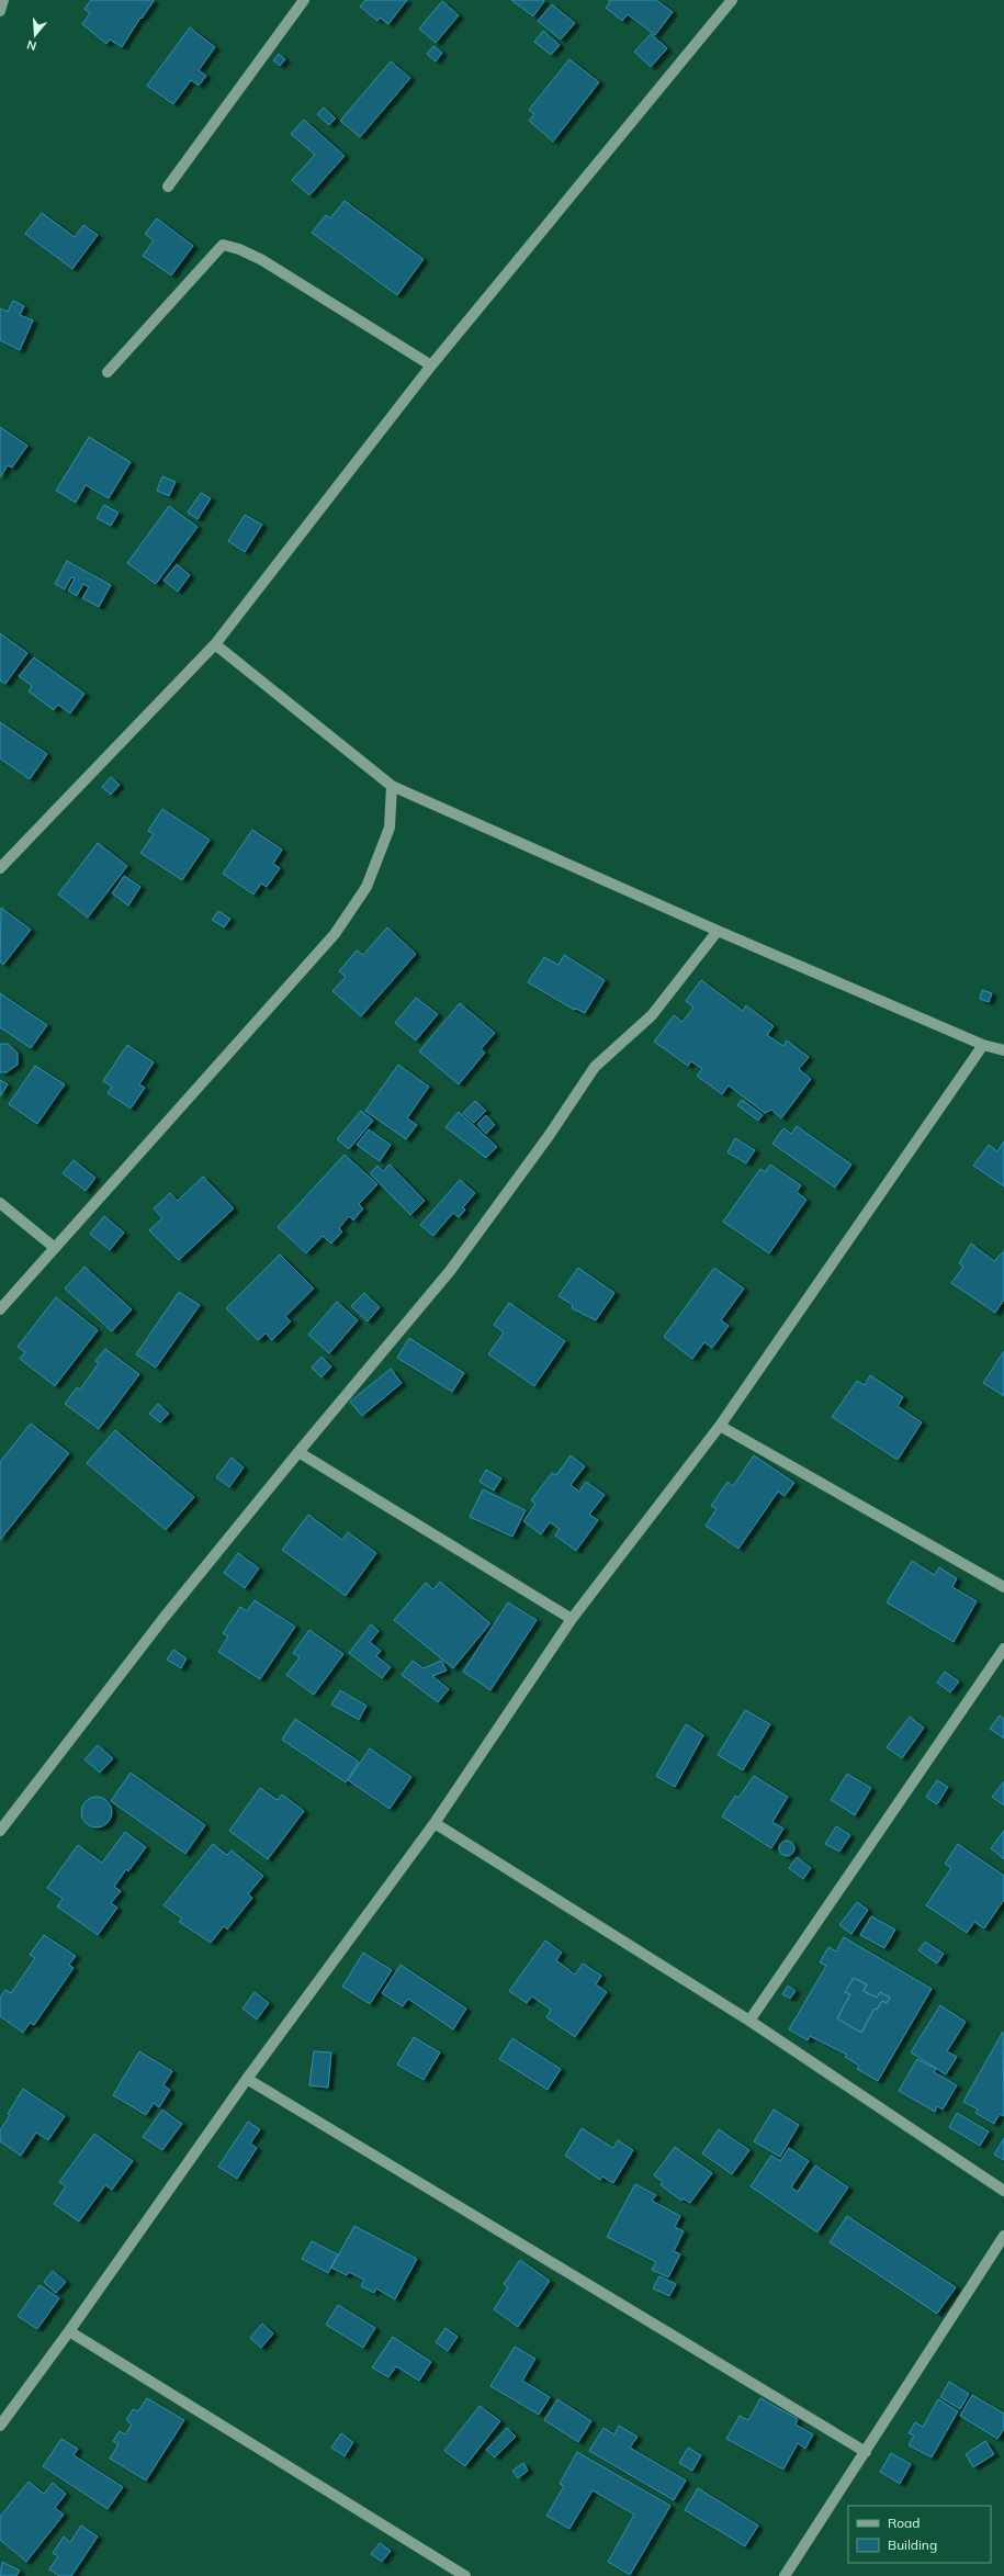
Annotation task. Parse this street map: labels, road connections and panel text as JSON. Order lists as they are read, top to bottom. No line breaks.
{"legend":["Road","Building"],"north":"bottom"}
